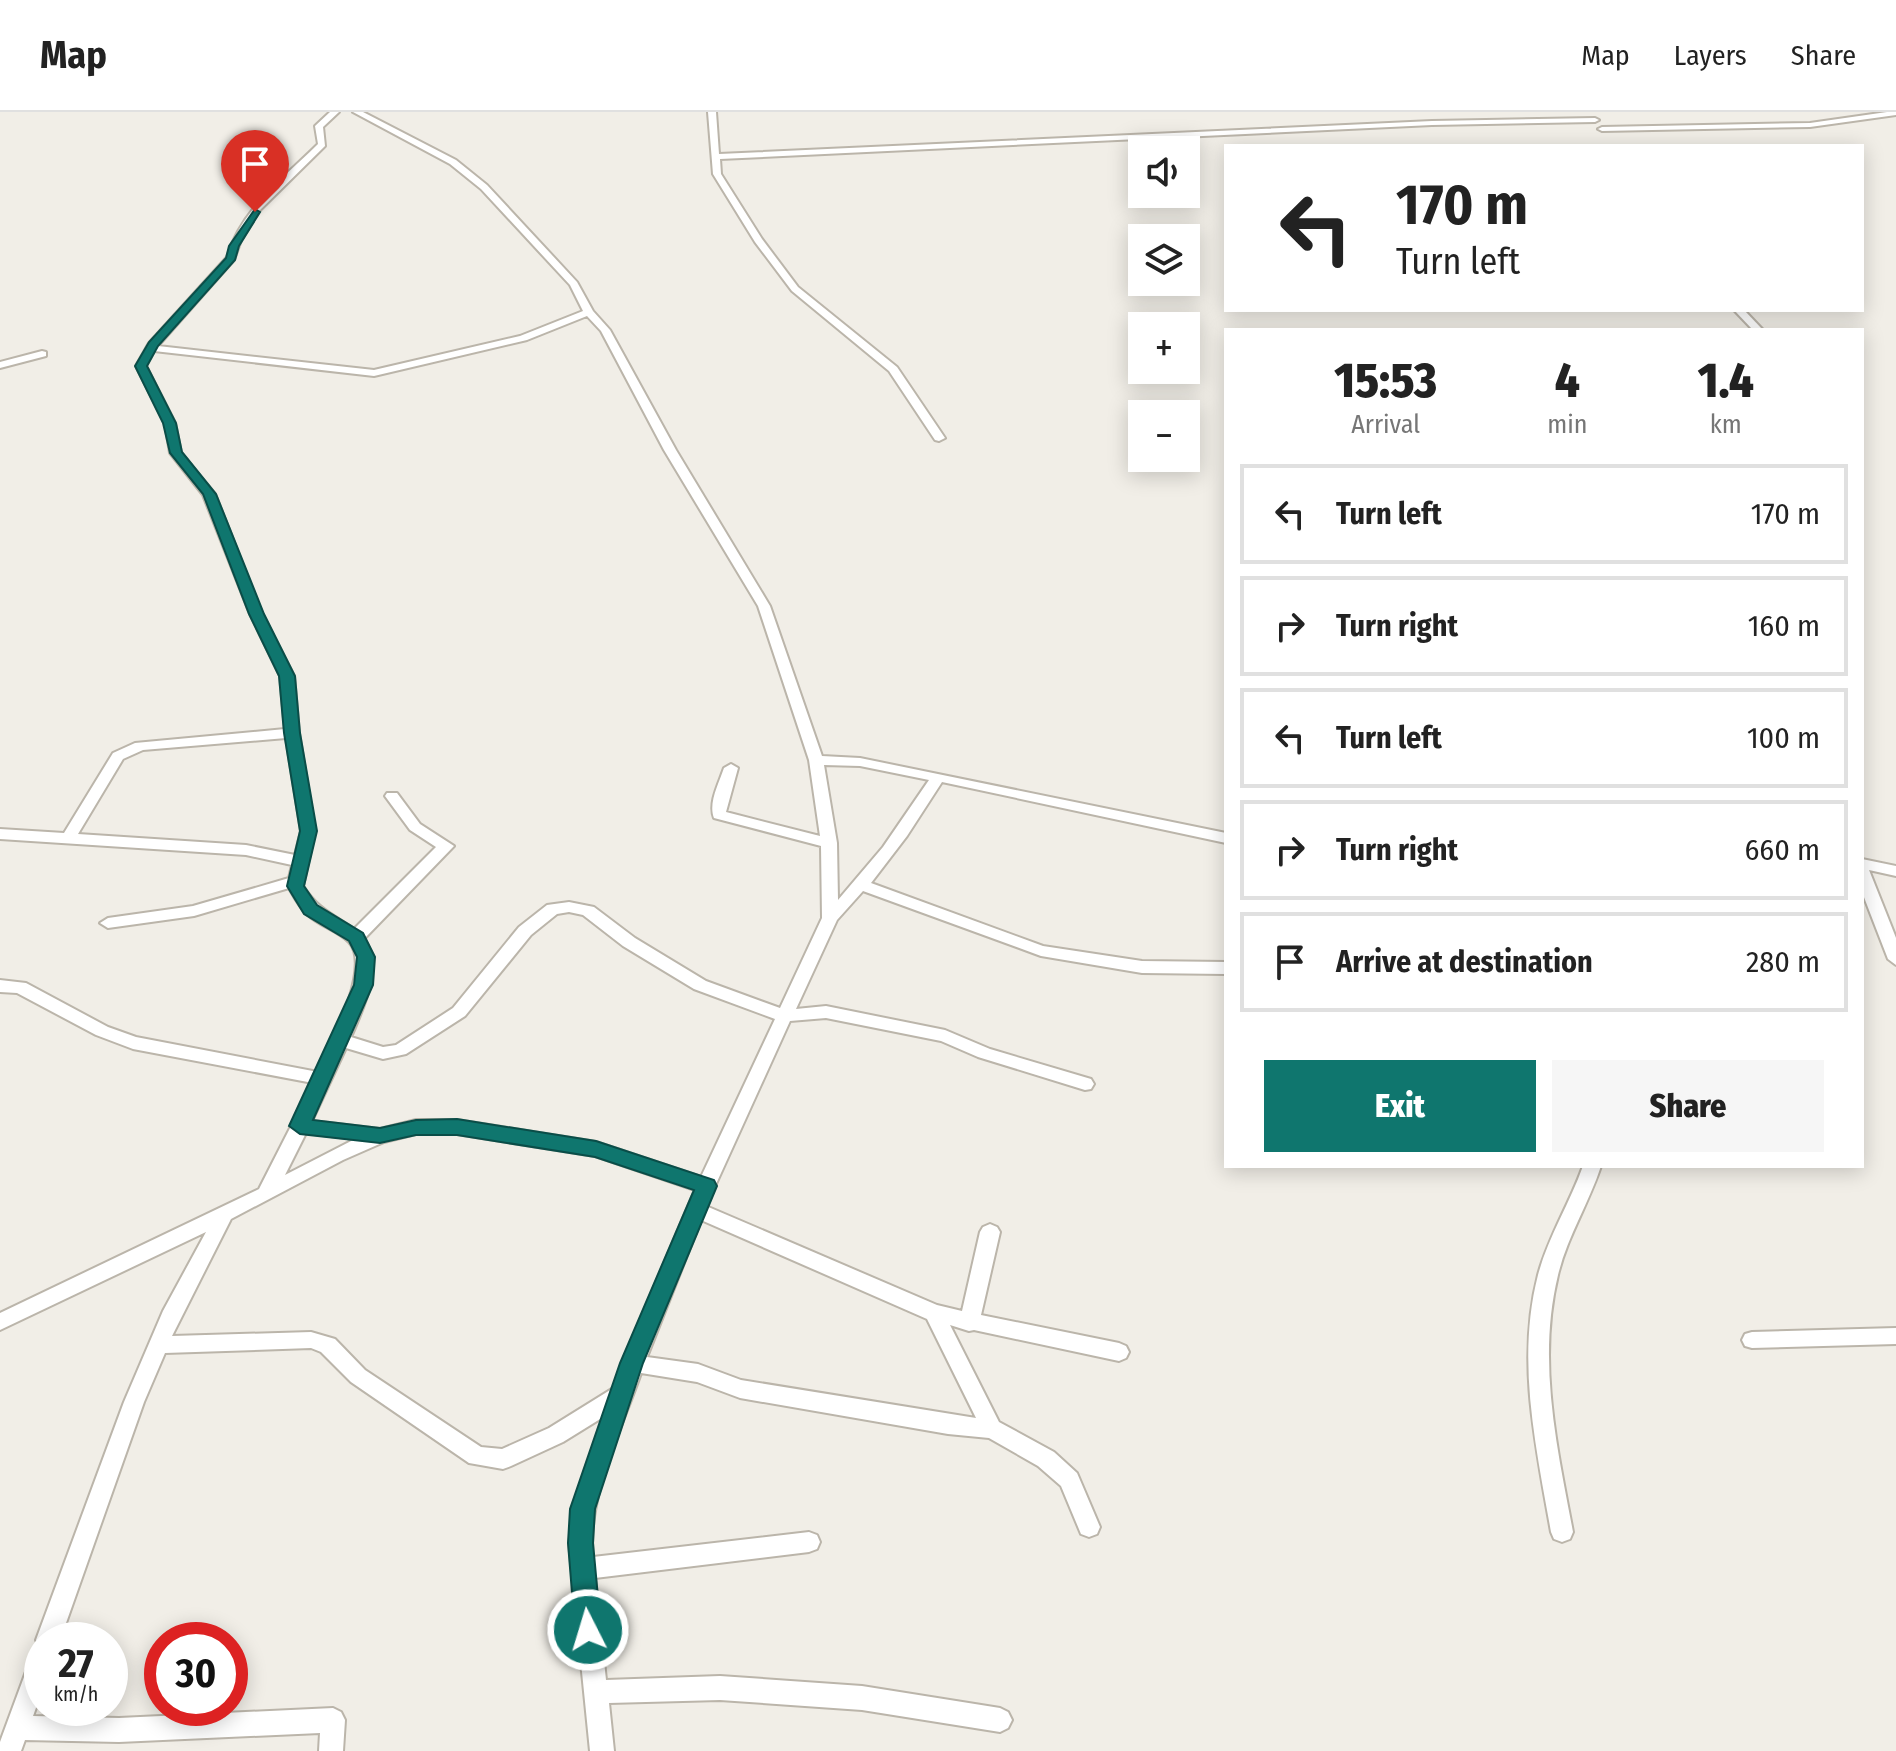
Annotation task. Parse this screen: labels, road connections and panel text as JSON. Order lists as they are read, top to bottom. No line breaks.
{"page":{"header":"Map","nav":["Map","Layers","Share"],"map_buttons":["+","−"],"turn":["170 m","Turn left"],"eta":["15:53","Arrival","4","min","1.4","km"],"list":[{"name":"Turn left","value":"170 m"},{"name":"Turn right","value":"160 m"},{"name":"Turn left","value":"100 m"},{"name":"Turn right","value":"660 m"},{"name":"Arrive at destination","value":"280 m"}],"buttons":["Exit","Share"],"speed":"27 km/h","limit":"30"}}
